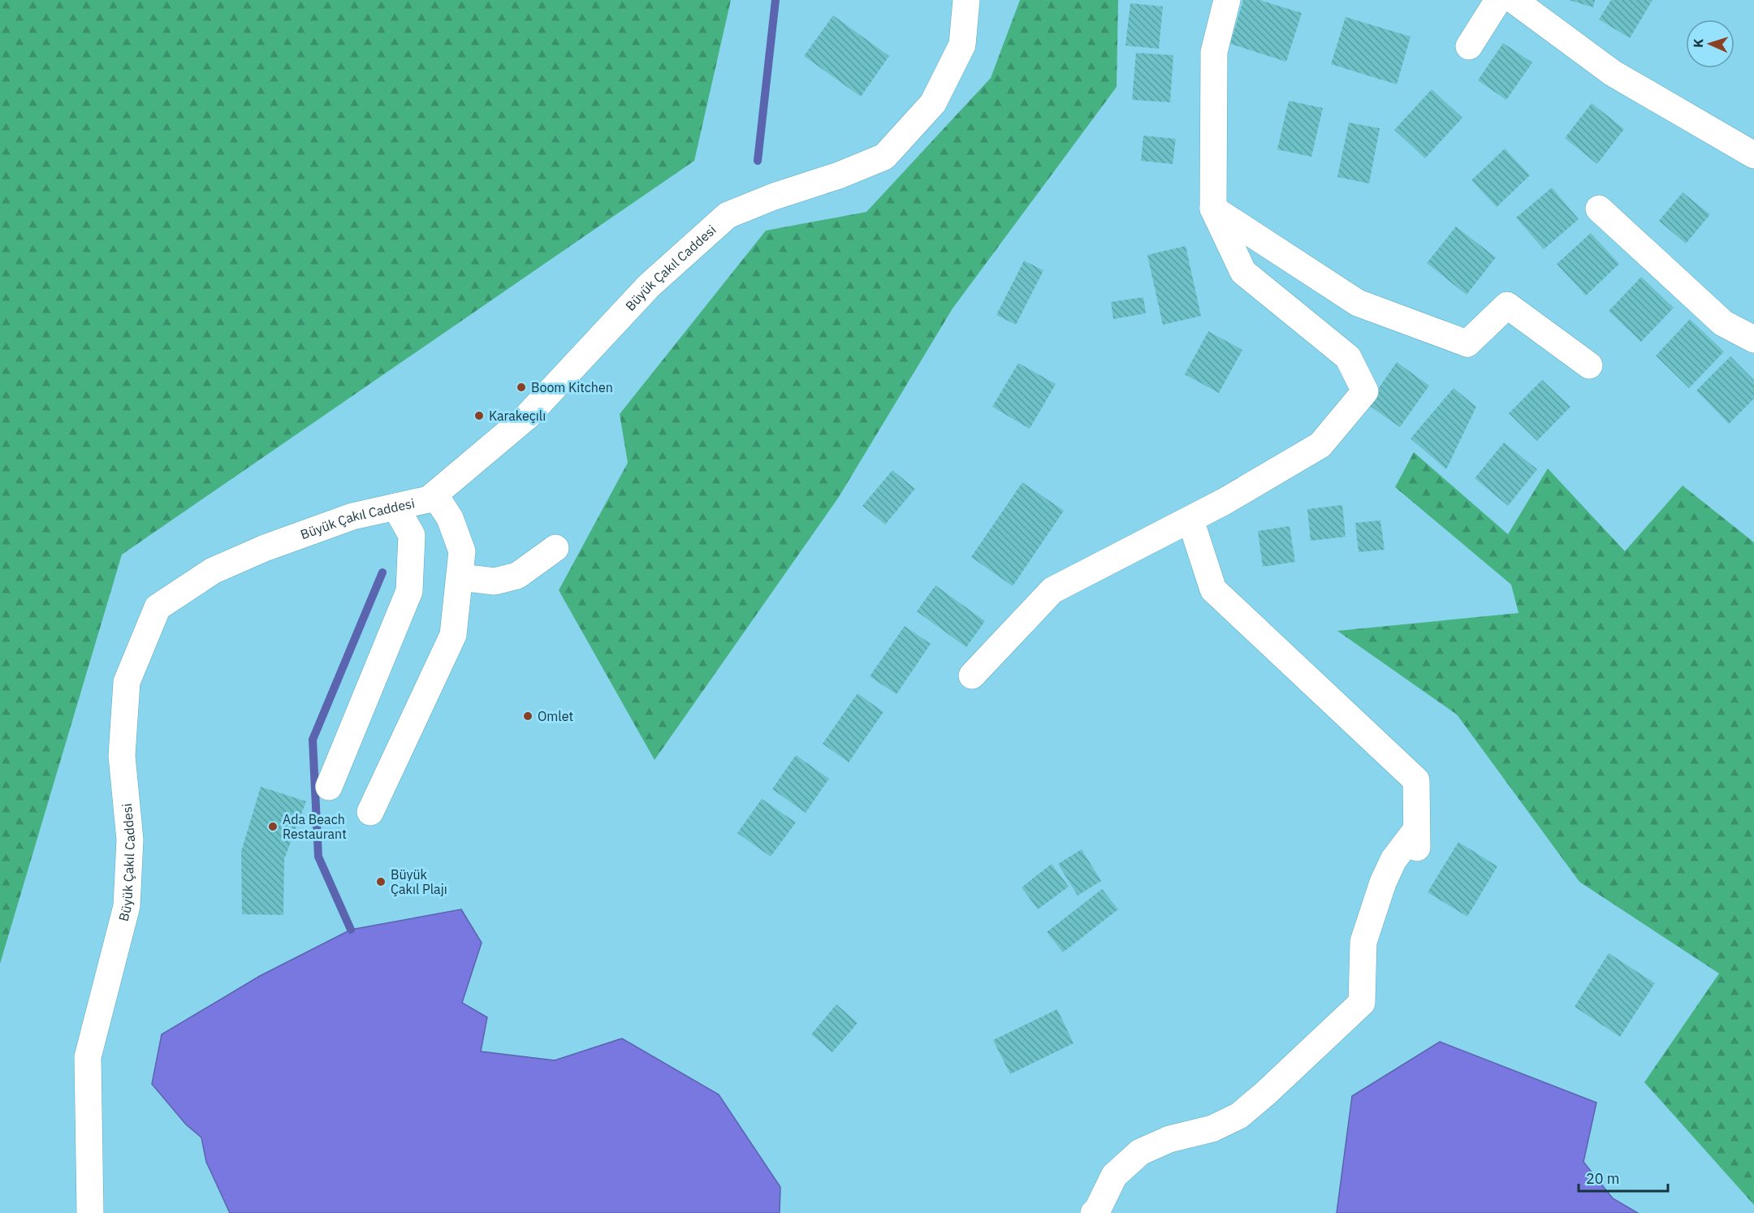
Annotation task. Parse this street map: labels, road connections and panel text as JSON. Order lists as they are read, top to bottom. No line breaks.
{"streets":{"street":["Büyük Çakıl Caddesi"]},"places":["Boom Kitchen","Karakeçılı","Omlet","Ada Beach Restaurant","Büyük Çakıl Plajı"],"scale_bar":"20 m","north":"left"}
